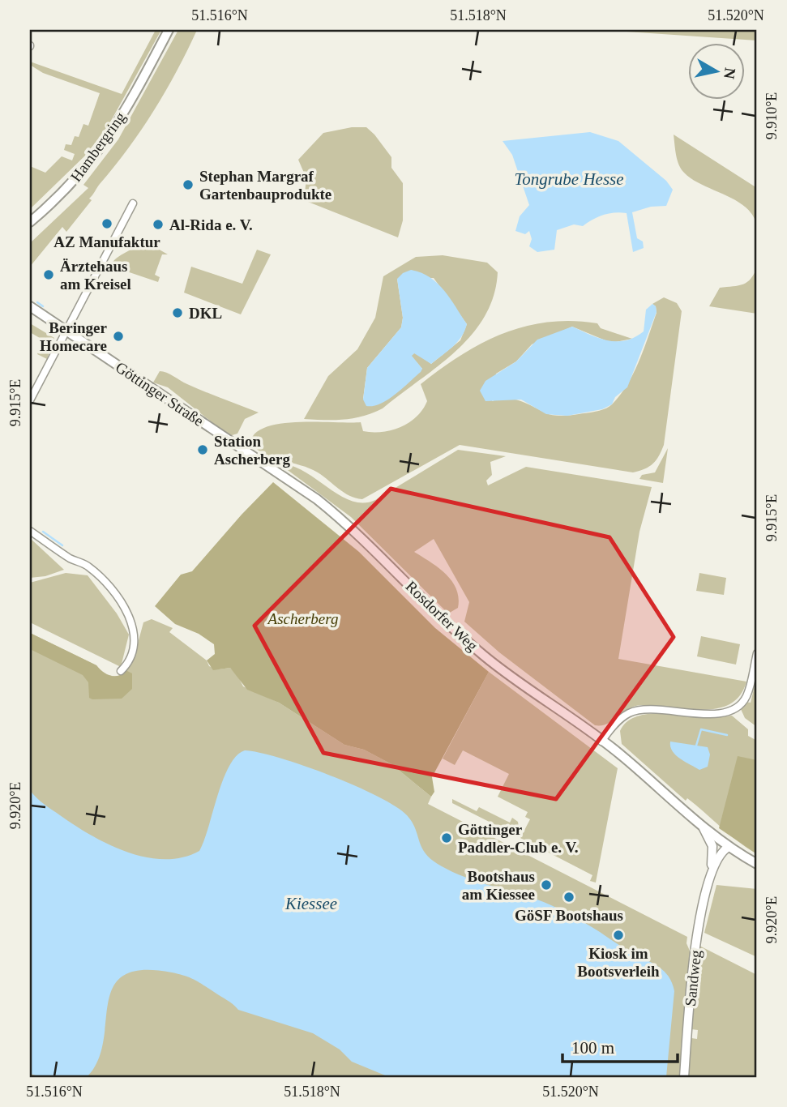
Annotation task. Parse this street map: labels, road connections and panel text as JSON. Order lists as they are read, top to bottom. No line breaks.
{"streets":{"main road":["Hambergring","Göttinger Straße","Rosdorfer Weg"],"street":["Sandweg"]},"crossings":[["Göttinger Straße","Rosdorfer Weg"],["Rosdorfer Weg","Sandweg"]],"water":["Tongrube Hesse","Kiessee"],"parks":["Ascherberg"],"places":["Stephan Margraf Gartenbauprodukte","AZ Manufaktur","Al-Rida e. V.","Ärztehaus am Kreisel","DKL","Beringer Homecare","Station Ascherberg","Göttinger Paddler-Club e. V.","Bootshaus am Kiessee","GöSF Bootshaus","Kiosk im Bootsverleih"],"scale_bar":"100 m","north":"right","coordinates":["51.516°N","51.518°N","51.520°N","9.910°E","9.915°E","9.920°E"]}
